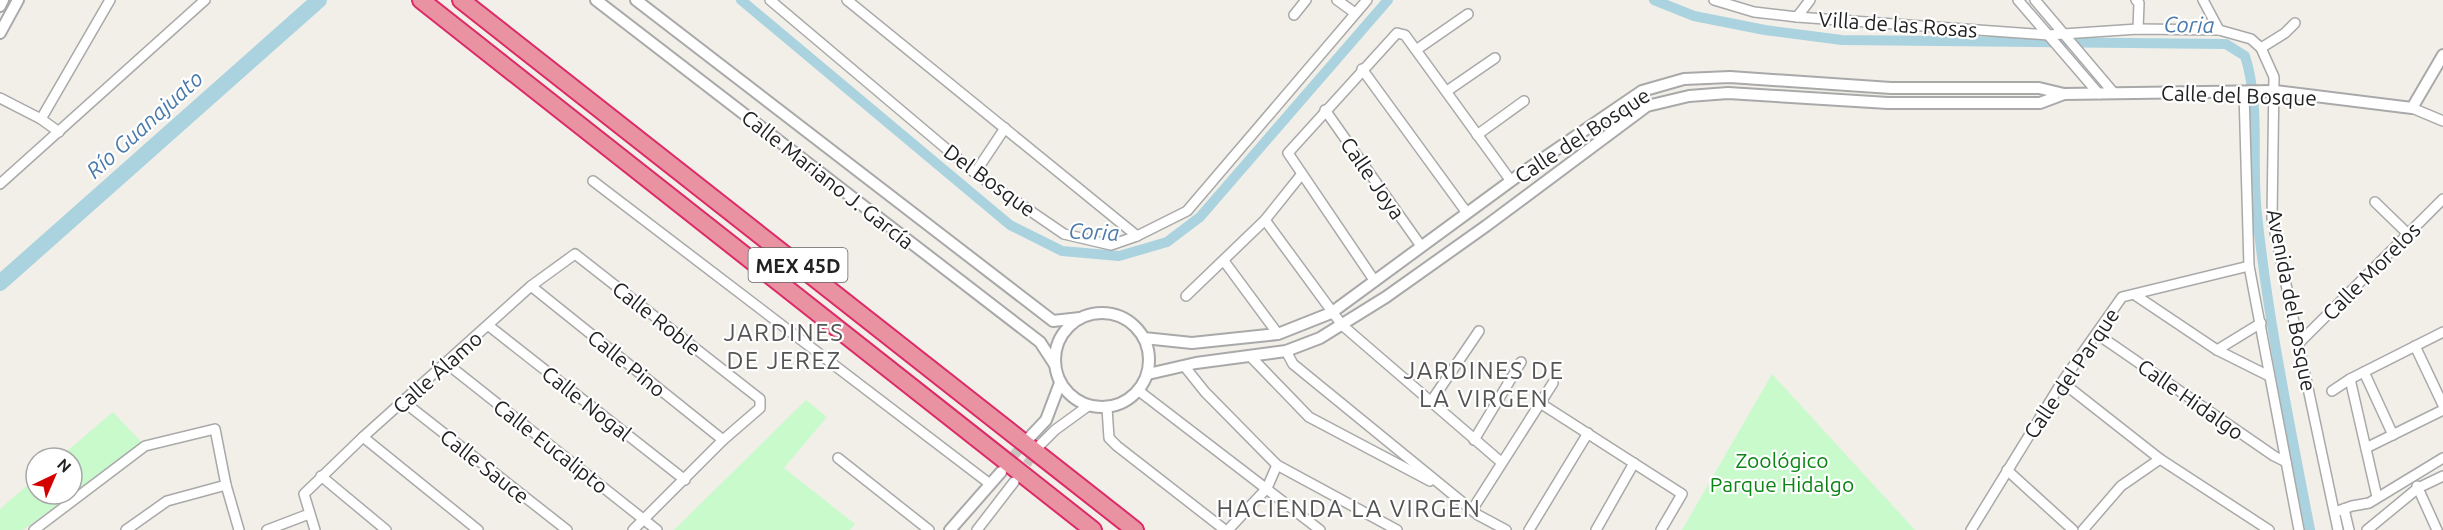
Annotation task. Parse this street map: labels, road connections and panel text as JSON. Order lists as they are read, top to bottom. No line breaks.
{"streets":{"highway":["MEX 45D"],"street":["Villa de las Rosas","Calle del Bosque","Calle Joya","Calle Mariano J. García","Del Bosque","Calle Morelos","Avenida del Bosque","Calle Roble","Calle Pino","Calle Álamo","Calle del Parque","Calle Hidalgo","Calle Nogal","Calle Eucalipto","Calle Sauce"]},"crossings":[["Villa de las Rosas","Avenida del Bosque"],["Calle del Bosque","Calle Joya"],["Calle del Bosque","Calle Mariano J. García"],["Calle del Bosque","Avenida del Bosque"],["Calle Morelos","Avenida del Bosque"],["Calle Roble","Calle Pino"],["Calle Roble","Calle Álamo"],["Calle Pino","Calle Álamo"],["Calle Álamo","Calle Nogal"],["Calle Álamo","Calle Eucalipto"],["Calle Álamo","Calle Sauce"],["Calle del Parque","Calle Hidalgo"]],"districts":["JARDINES DE JEREZ","JARDINES DE LA VIRGEN","HACIENDA LA VIRGEN"],"water":["Coria","Río Guanajuato"],"parks":["Zoológico Parque Hidalgo"],"north":"top right"}
